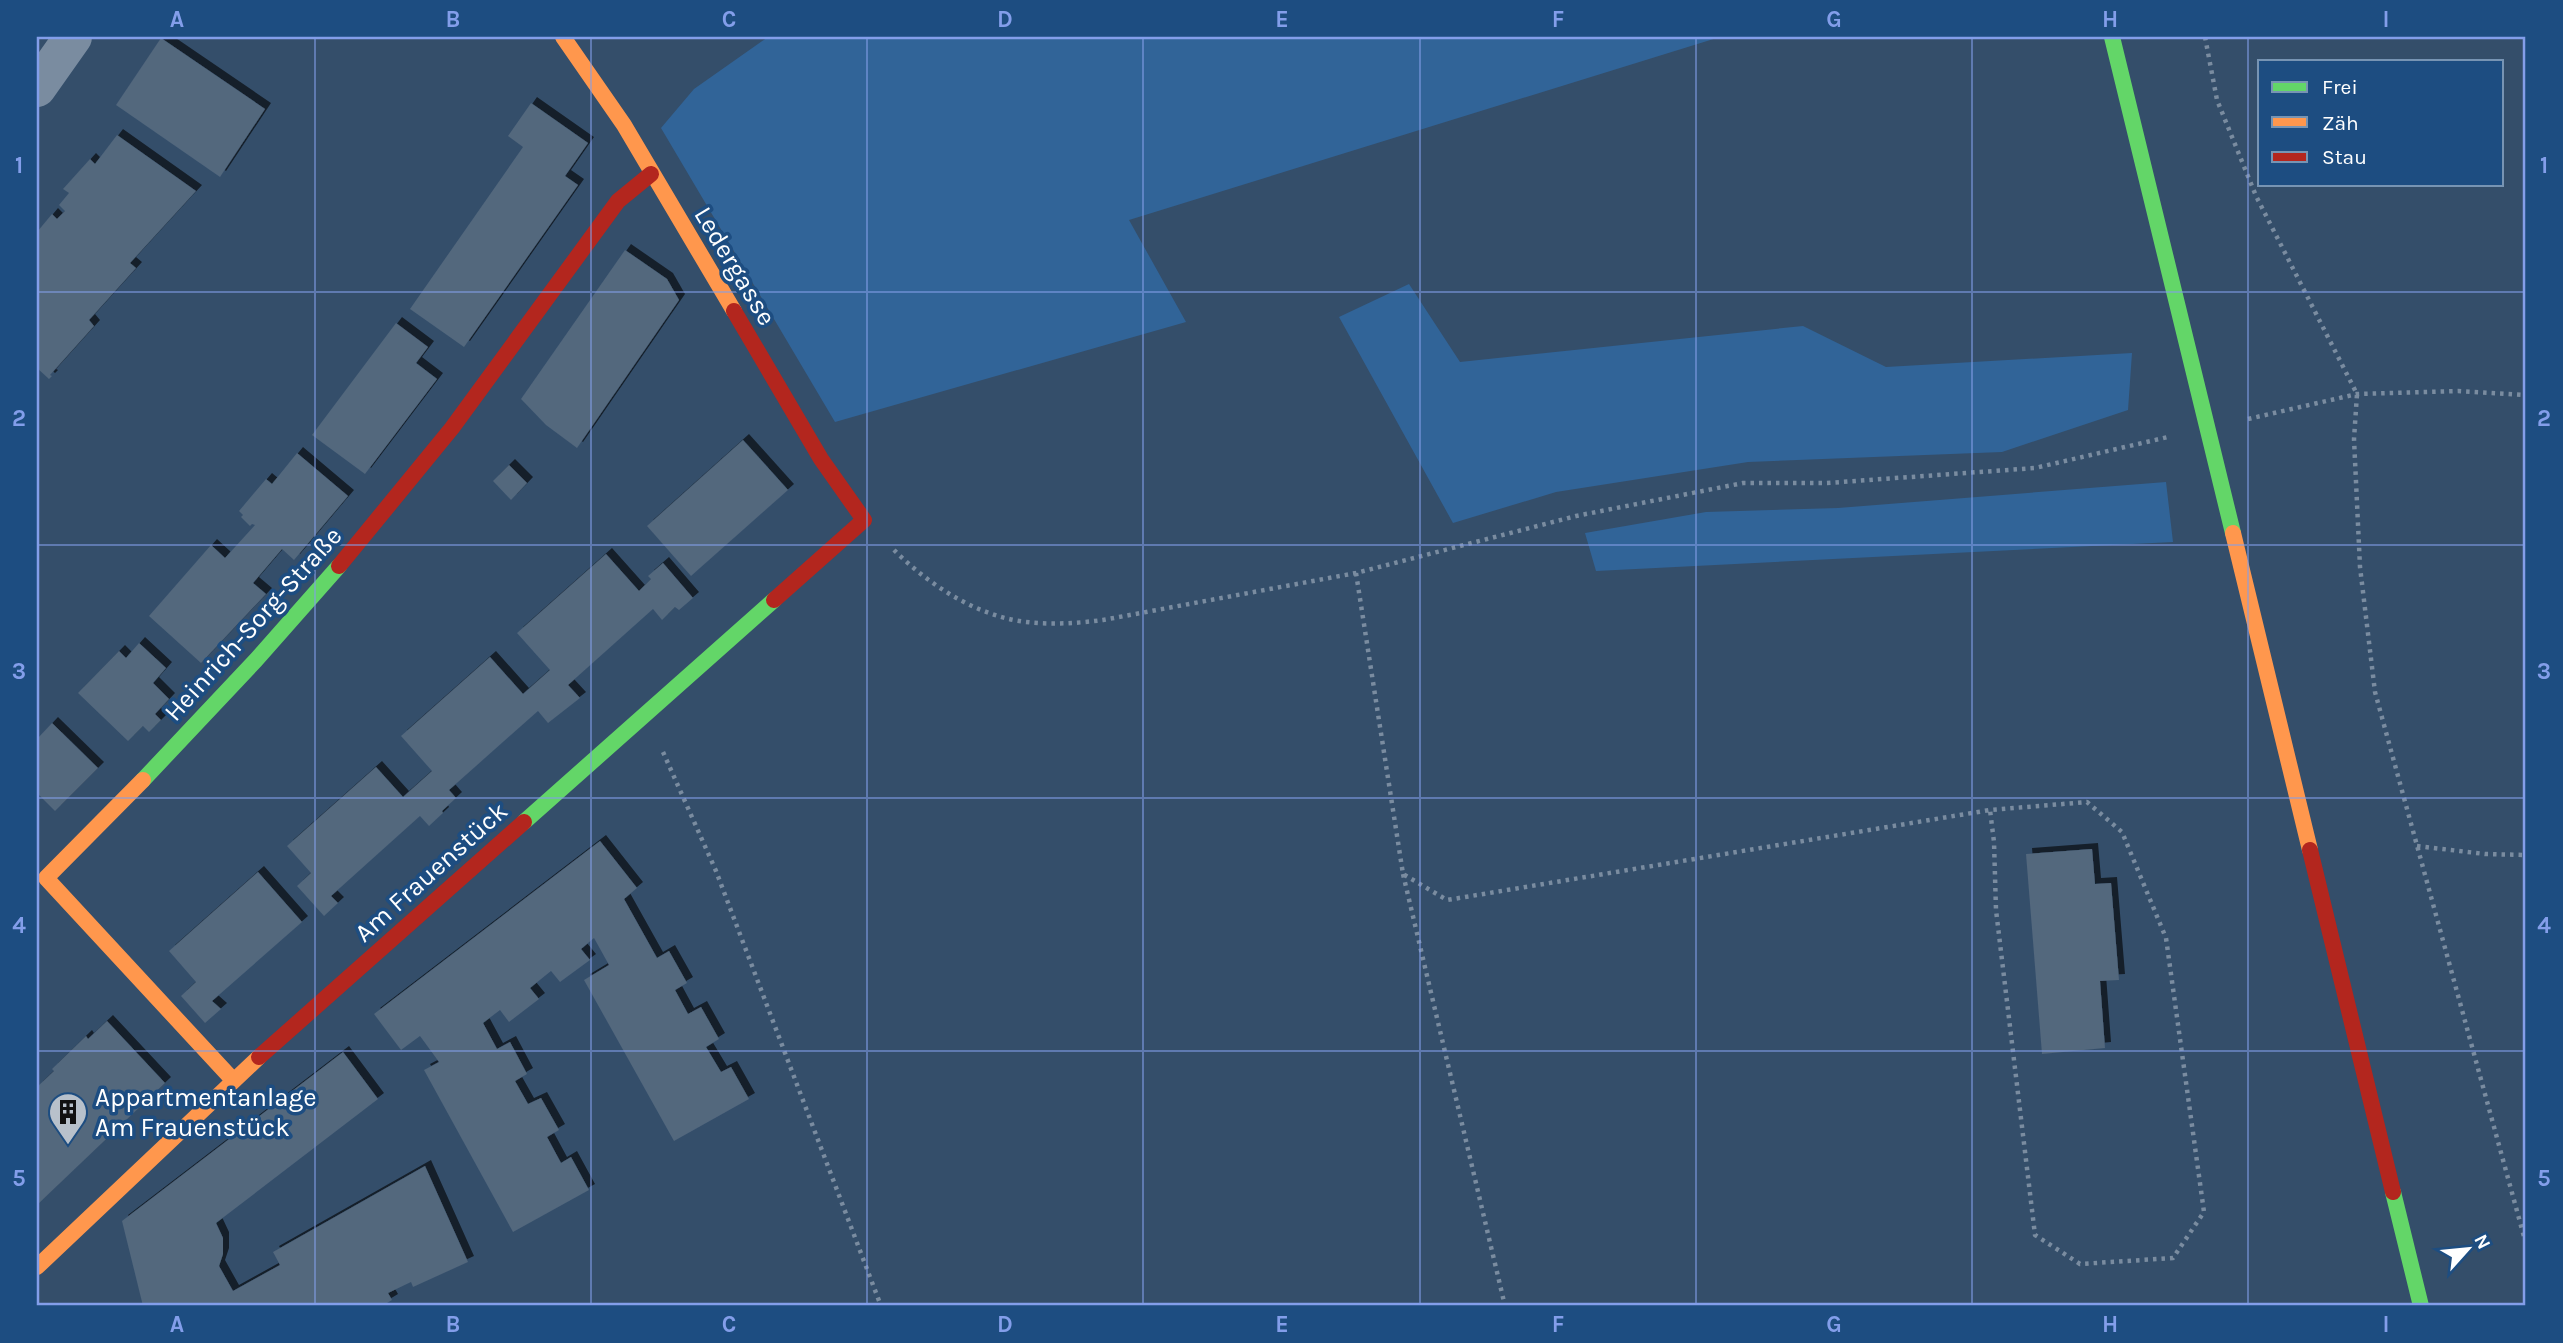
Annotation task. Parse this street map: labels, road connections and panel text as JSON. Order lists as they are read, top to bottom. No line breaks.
{"streets":{"street":["Ledergasse","Heinrich-Sorg-Straße","Am Frauenstück"]},"crossings":[["Ledergasse","Heinrich-Sorg-Straße"],["Ledergasse","Am Frauenstück"],["Heinrich-Sorg-Straße","Am Frauenstück"]],"places":{"building":["Appartmentanlage Am Frauenstück"]},"legend":["Frei","Zäh","Stau"],"north":"top right","grid":{"columns":["A","B","C","D","E","F","G","H","I"],"rows":["1","2","3","4","5"]}}
